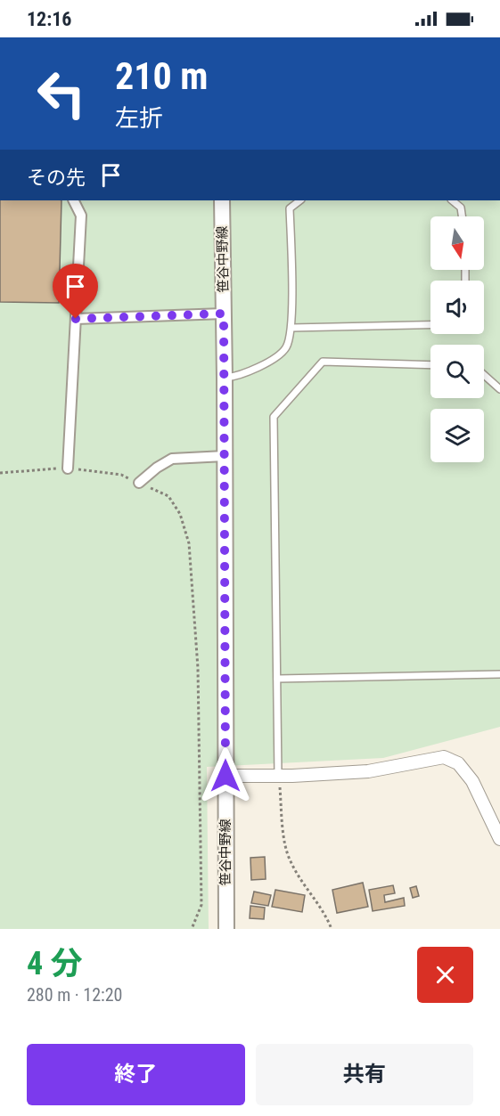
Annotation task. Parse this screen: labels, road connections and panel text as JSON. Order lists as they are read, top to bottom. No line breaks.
{"streets":{"street":["笹谷中野線"]},"north":"bottom","page":{"status":"12:16","turn":["210 m","左折"],"then":"その先","heading":["4 分","280 m · 12:20"],"buttons":["終了","共有"]}}
